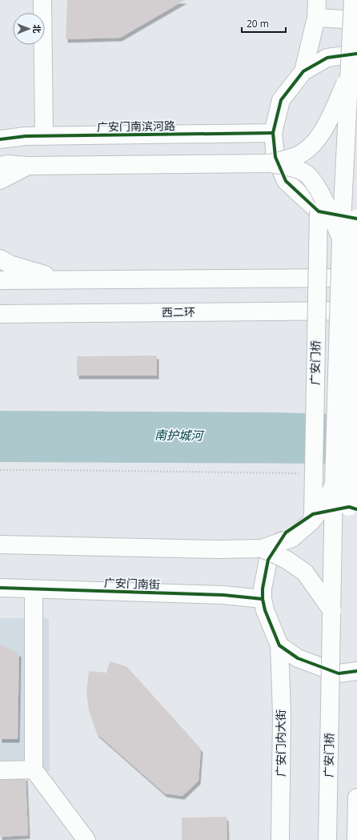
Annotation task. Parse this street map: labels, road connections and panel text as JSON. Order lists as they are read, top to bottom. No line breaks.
{"streets":{"main road":["广安门南滨河路","西二环","广安门桥","广安门南街","广安门内大街"]},"water":["南护城河"],"scale_bar":"20 m","north":"right"}
